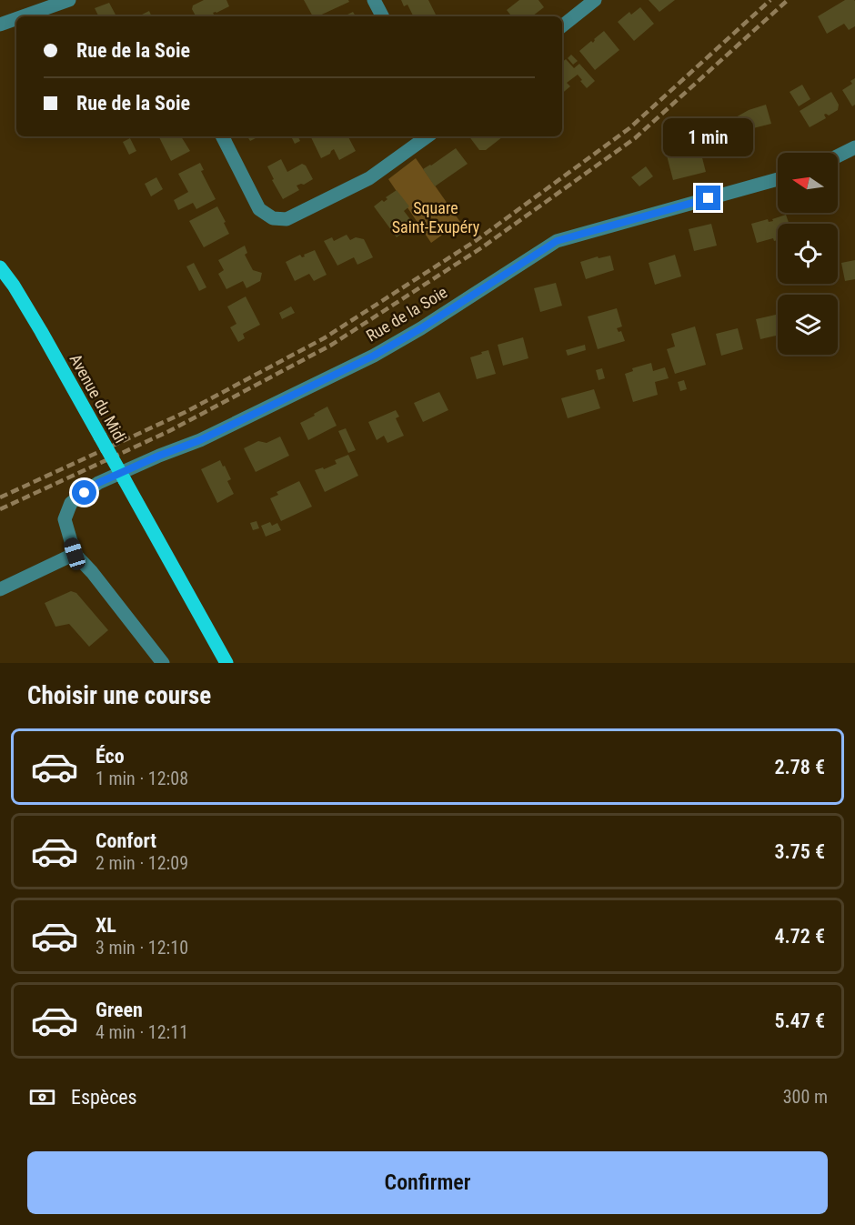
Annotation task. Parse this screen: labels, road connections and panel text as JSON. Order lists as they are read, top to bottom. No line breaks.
{"streets":{"main road":["Avenue du Midi"],"street":["Rue de la Soie"]},"parks":["Square Saint-Exupéry"],"north":"left","page":{"banner":["Rue de la Soie","Rue de la Soie"],"bubble":"1 min","heading":"Choisir une course","list":[{"name":"Éco","note":"1 min · 12:08","value":"2.78 €"},{"name":"Confort","note":"2 min · 12:09","value":"3.75 €"},{"name":"XL","note":"3 min · 12:10","value":"4.72 €"},{"name":"Green","note":"4 min · 12:11","value":"5.47 €"}],"pay":["Espèces","300 m"],"buttons":"Confirmer"}}
